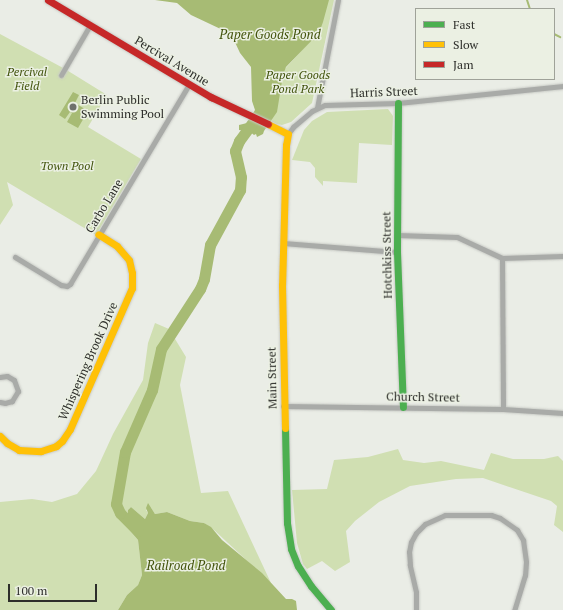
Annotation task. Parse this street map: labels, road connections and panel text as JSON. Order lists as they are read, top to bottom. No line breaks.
{"streets":{"main road":["Percival Avenue","Hotchkiss Street","Whispering Brook Drive","Main Street"],"street":["Harris Street","Carbo Lane","Church Street"]},"crossings":[["Percival Avenue","Harris Street"],["Percival Avenue","Carbo Lane"],["Percival Avenue","Main Street"],["Harris Street","Hotchkiss Street"],["Harris Street","Main Street"],["Carbo Lane","Whispering Brook Drive"],["Hotchkiss Street","Church Street"],["Main Street","Church Street"]],"water":["Paper Goods Pond","Railroad Pond"],"parks":["Percival Field","Paper Goods Pond Park","Town Pool"],"places":["Berlin Public Swimming Pool"],"legend":["Fast","Slow","Jam"],"scale_bar":"100 m"}
